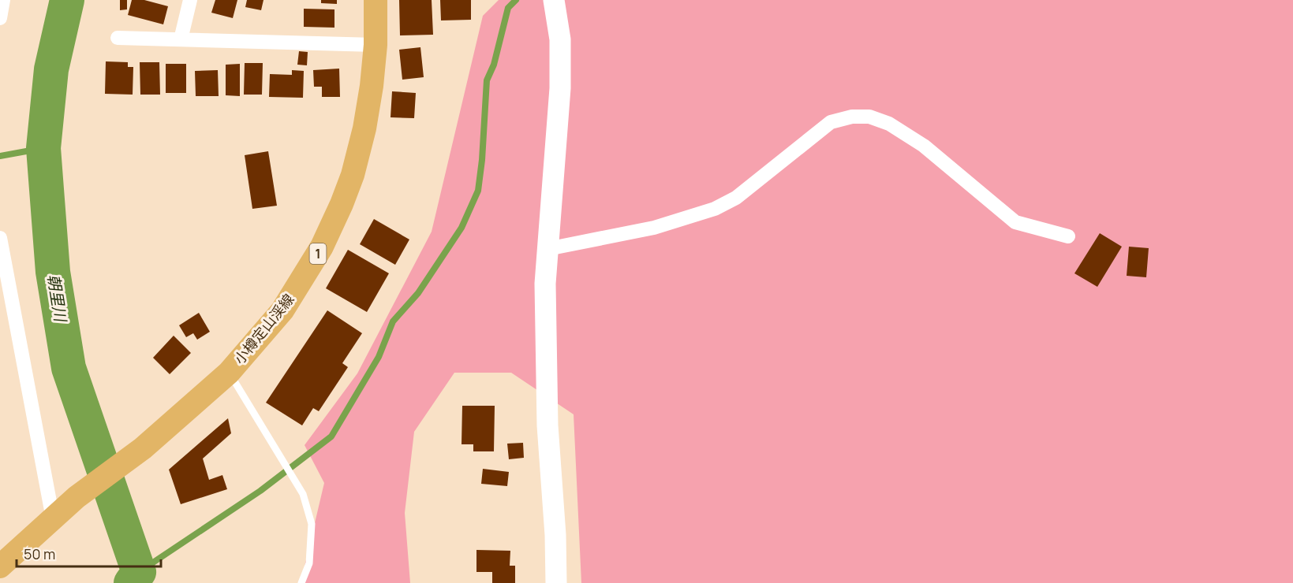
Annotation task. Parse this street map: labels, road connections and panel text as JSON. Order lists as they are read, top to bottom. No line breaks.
{"streets":{"main road":["1","小樽定山渓線"]},"water":["朝里川"],"scale_bar":"50 m"}
